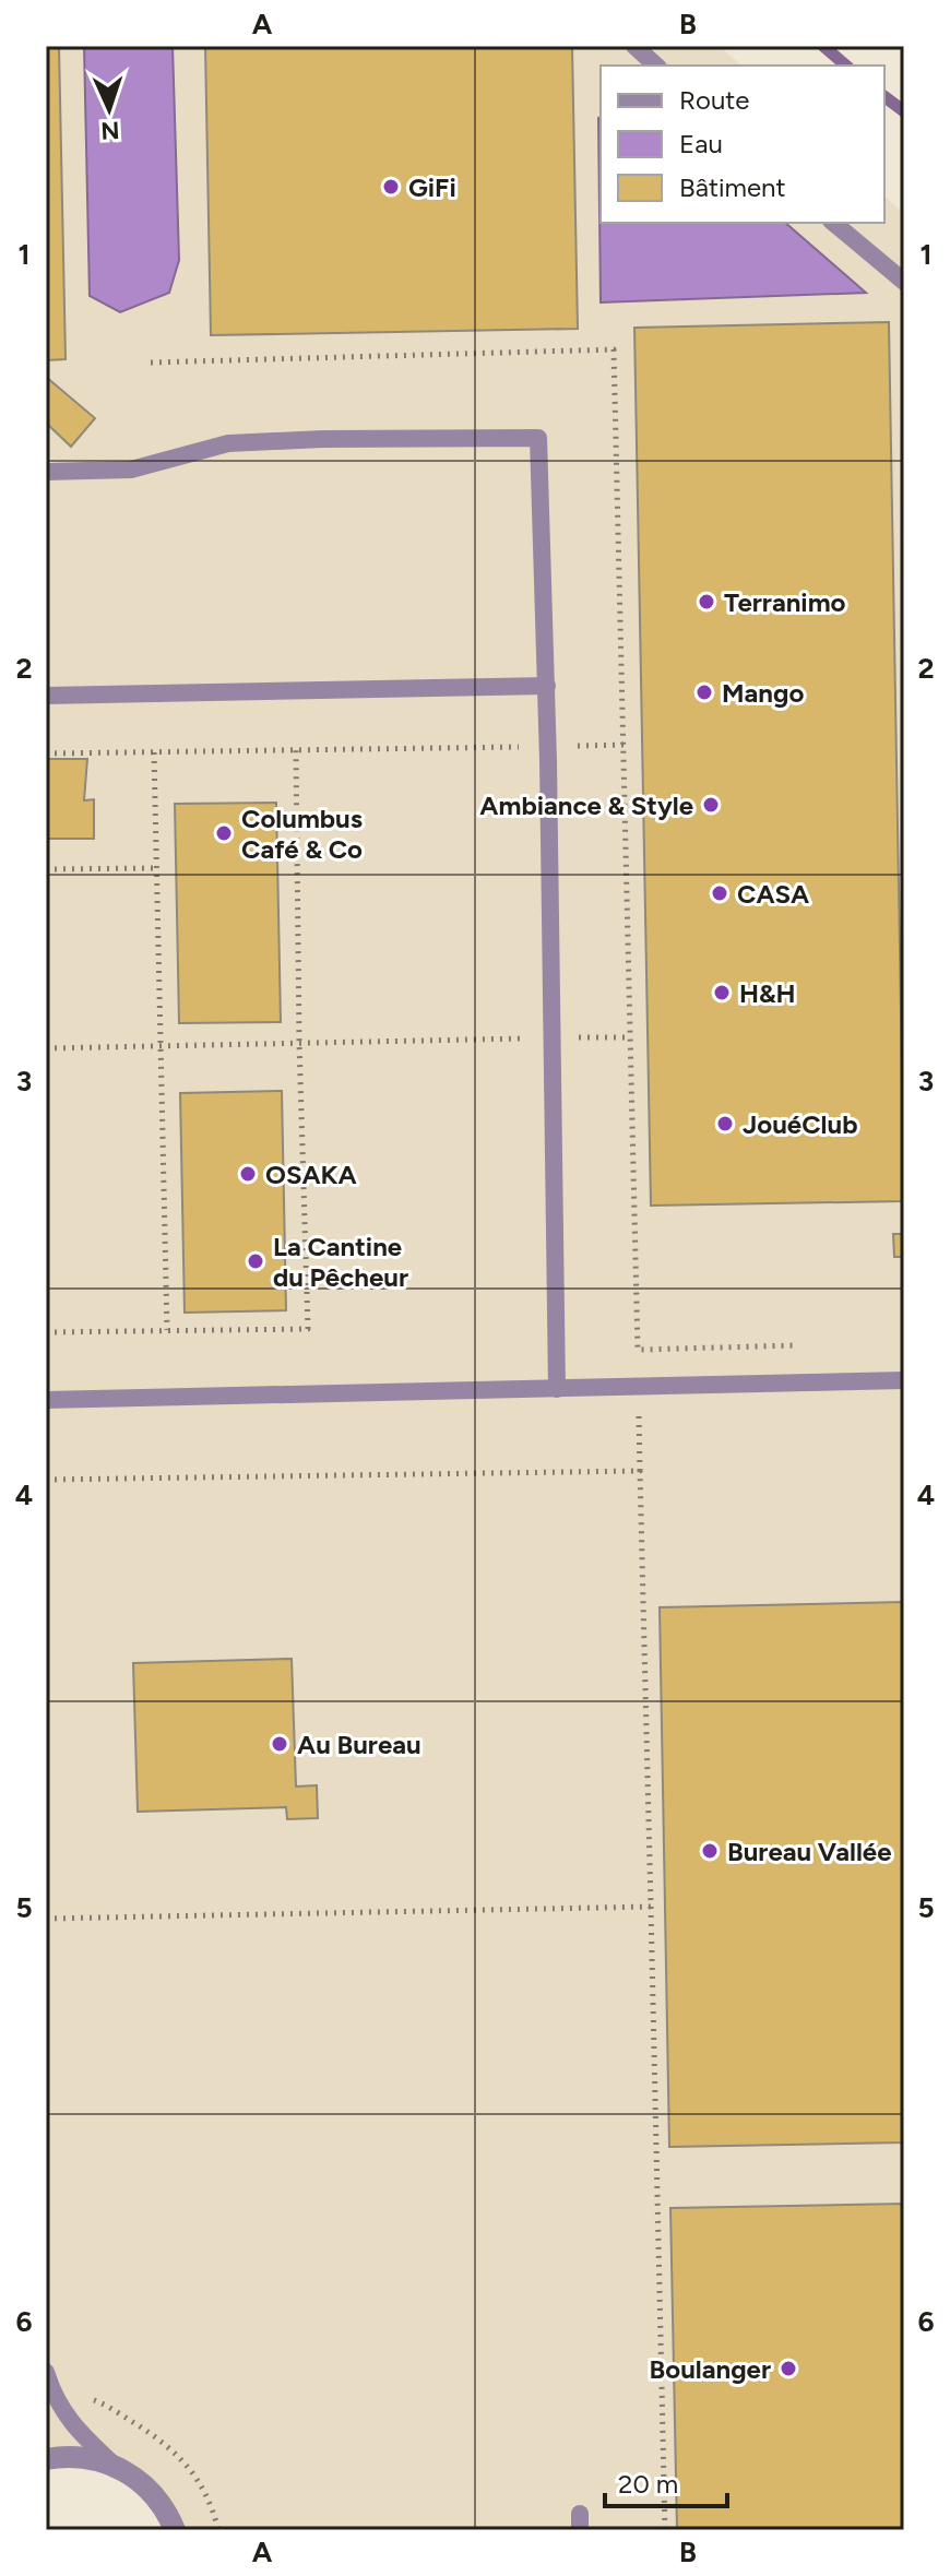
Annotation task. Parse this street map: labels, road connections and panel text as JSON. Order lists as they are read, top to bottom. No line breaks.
{"places":["GiFi","Terranimo","Mango","Ambiance & Style","Columbus Café & Co","CASA","H&H","JouéClub","OSAKA","La Cantine du Pêcheur","Au Bureau","Bureau Vallée","Boulanger"],"legend":["Route","Eau","Bâtiment"],"scale_bar":"20 m","north":"bottom","grid":{"columns":["A","B"],"rows":["1","2","3","4","5","6"]}}
